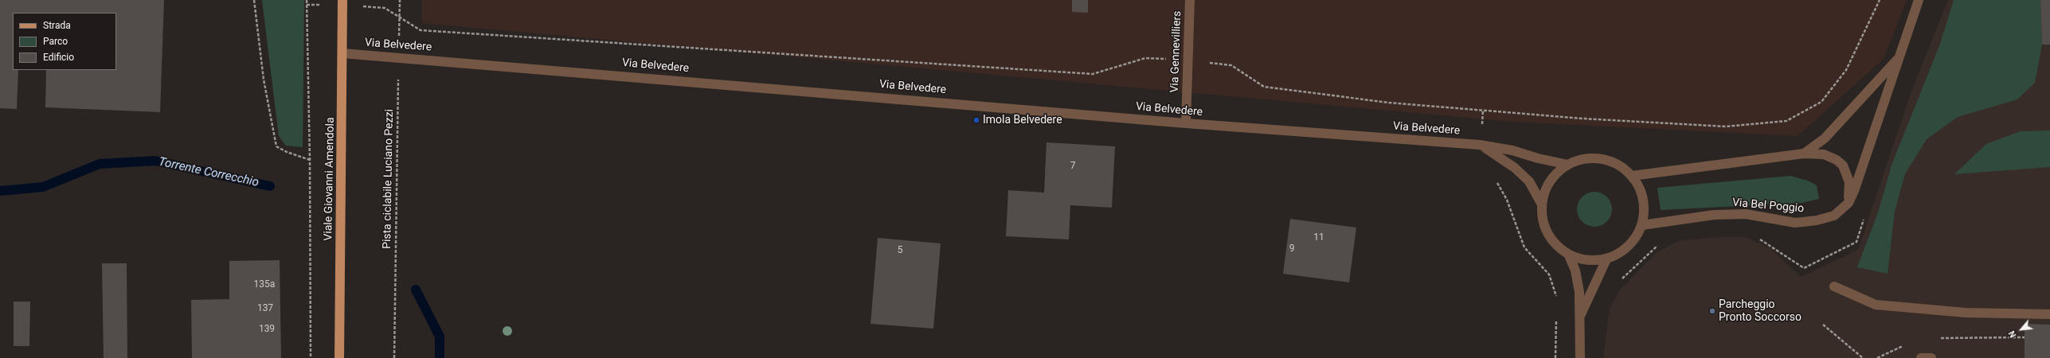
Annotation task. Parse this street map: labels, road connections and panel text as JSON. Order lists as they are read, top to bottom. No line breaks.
{"streets":{"main road":["Viale Giovanni Amendola"],"street":["Via Belvedere","Via Gennevilliers","Via Bel Poggio"],"path":["Pista ciclabile Luciano Pezzi"]},"crossings":[["Via Belvedere","Via Gennevilliers"],["Via Belvedere","Viale Giovanni Amendola"],["Via Belvedere","Pista ciclabile Luciano Pezzi"],["Via Belvedere","Via Bel Poggio"]],"water":["Torrente Correcchio"],"places":["Imola Belvedere","Parcheggio Pronto Soccorso"],"house_numbers":["7","11","9","5","135a","137","139"],"legend":["Strada","Parco","Edificio"],"north":"bottom left"}
